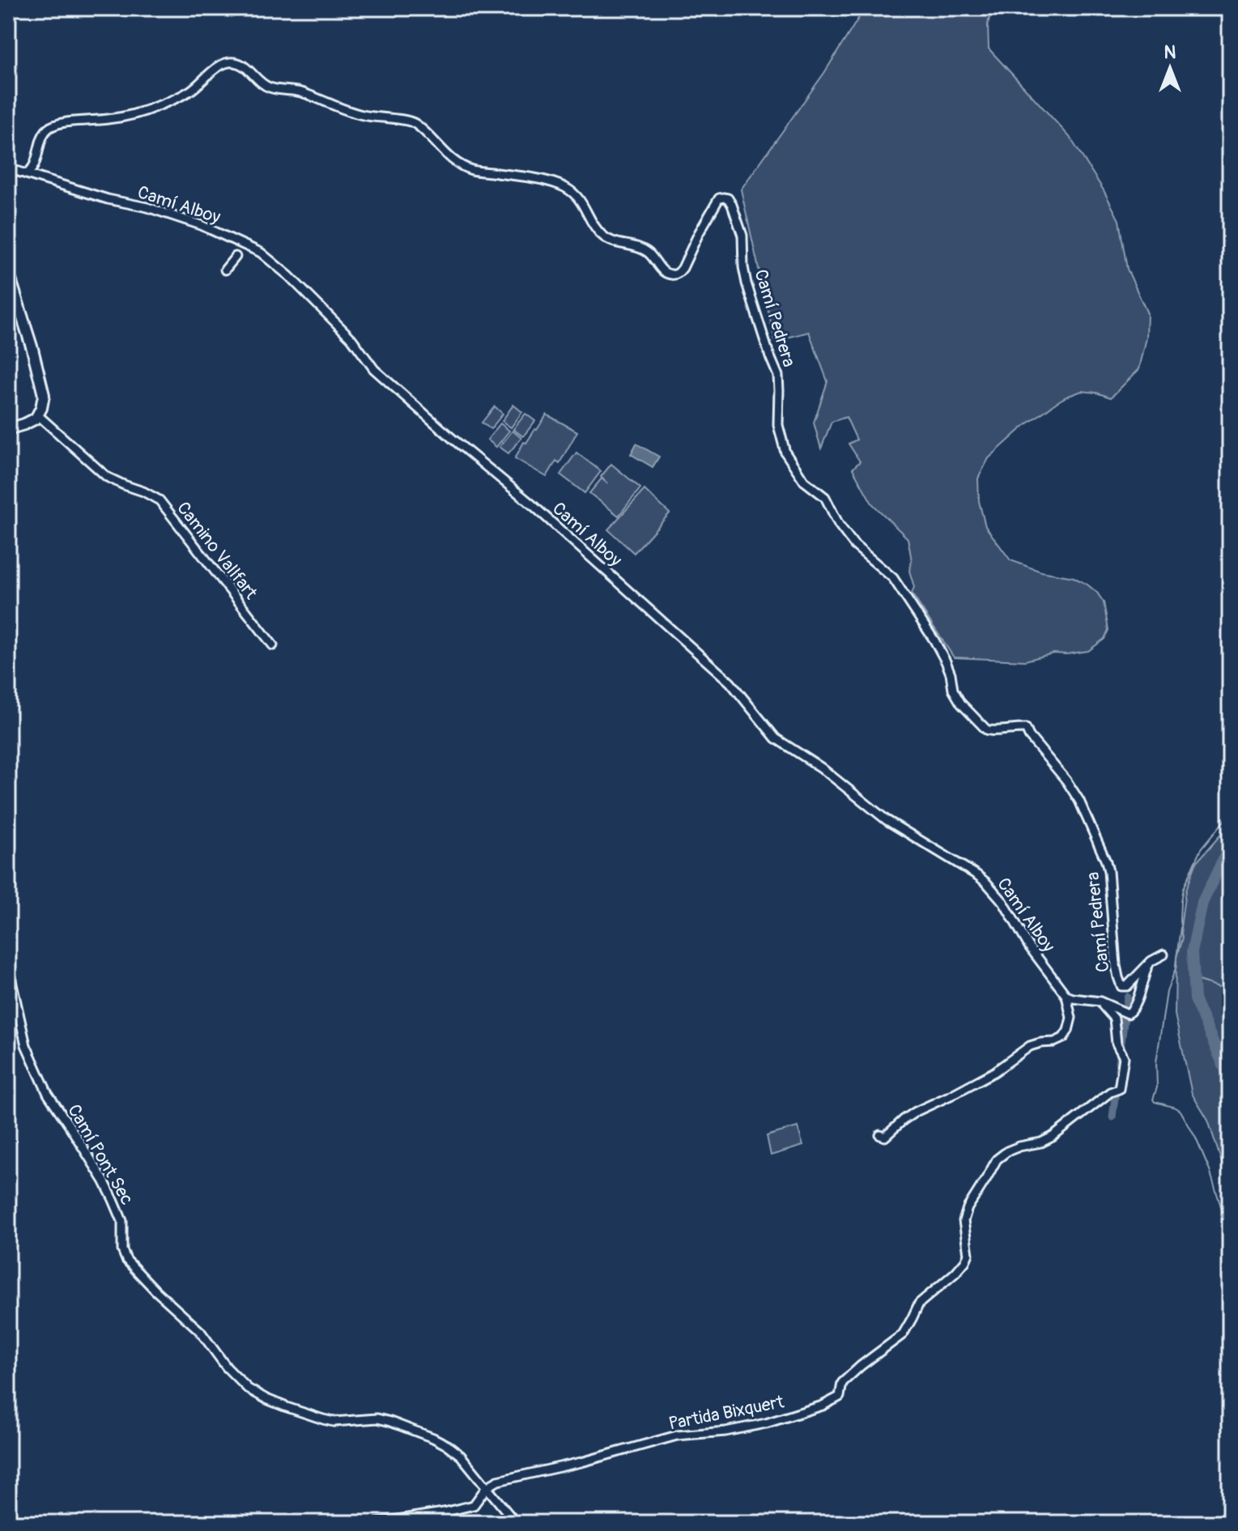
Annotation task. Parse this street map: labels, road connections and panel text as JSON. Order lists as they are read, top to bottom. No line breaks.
{"streets":{"street":["Camí Alboy","Camí Pedrera","Camino Vallfart","Camí Pont Sec","Partida Bixquert"]},"crossings":[["Camí Alboy","Camí Pedrera"],["Camí Pont Sec","Partida Bixquert"]],"north":"top"}
